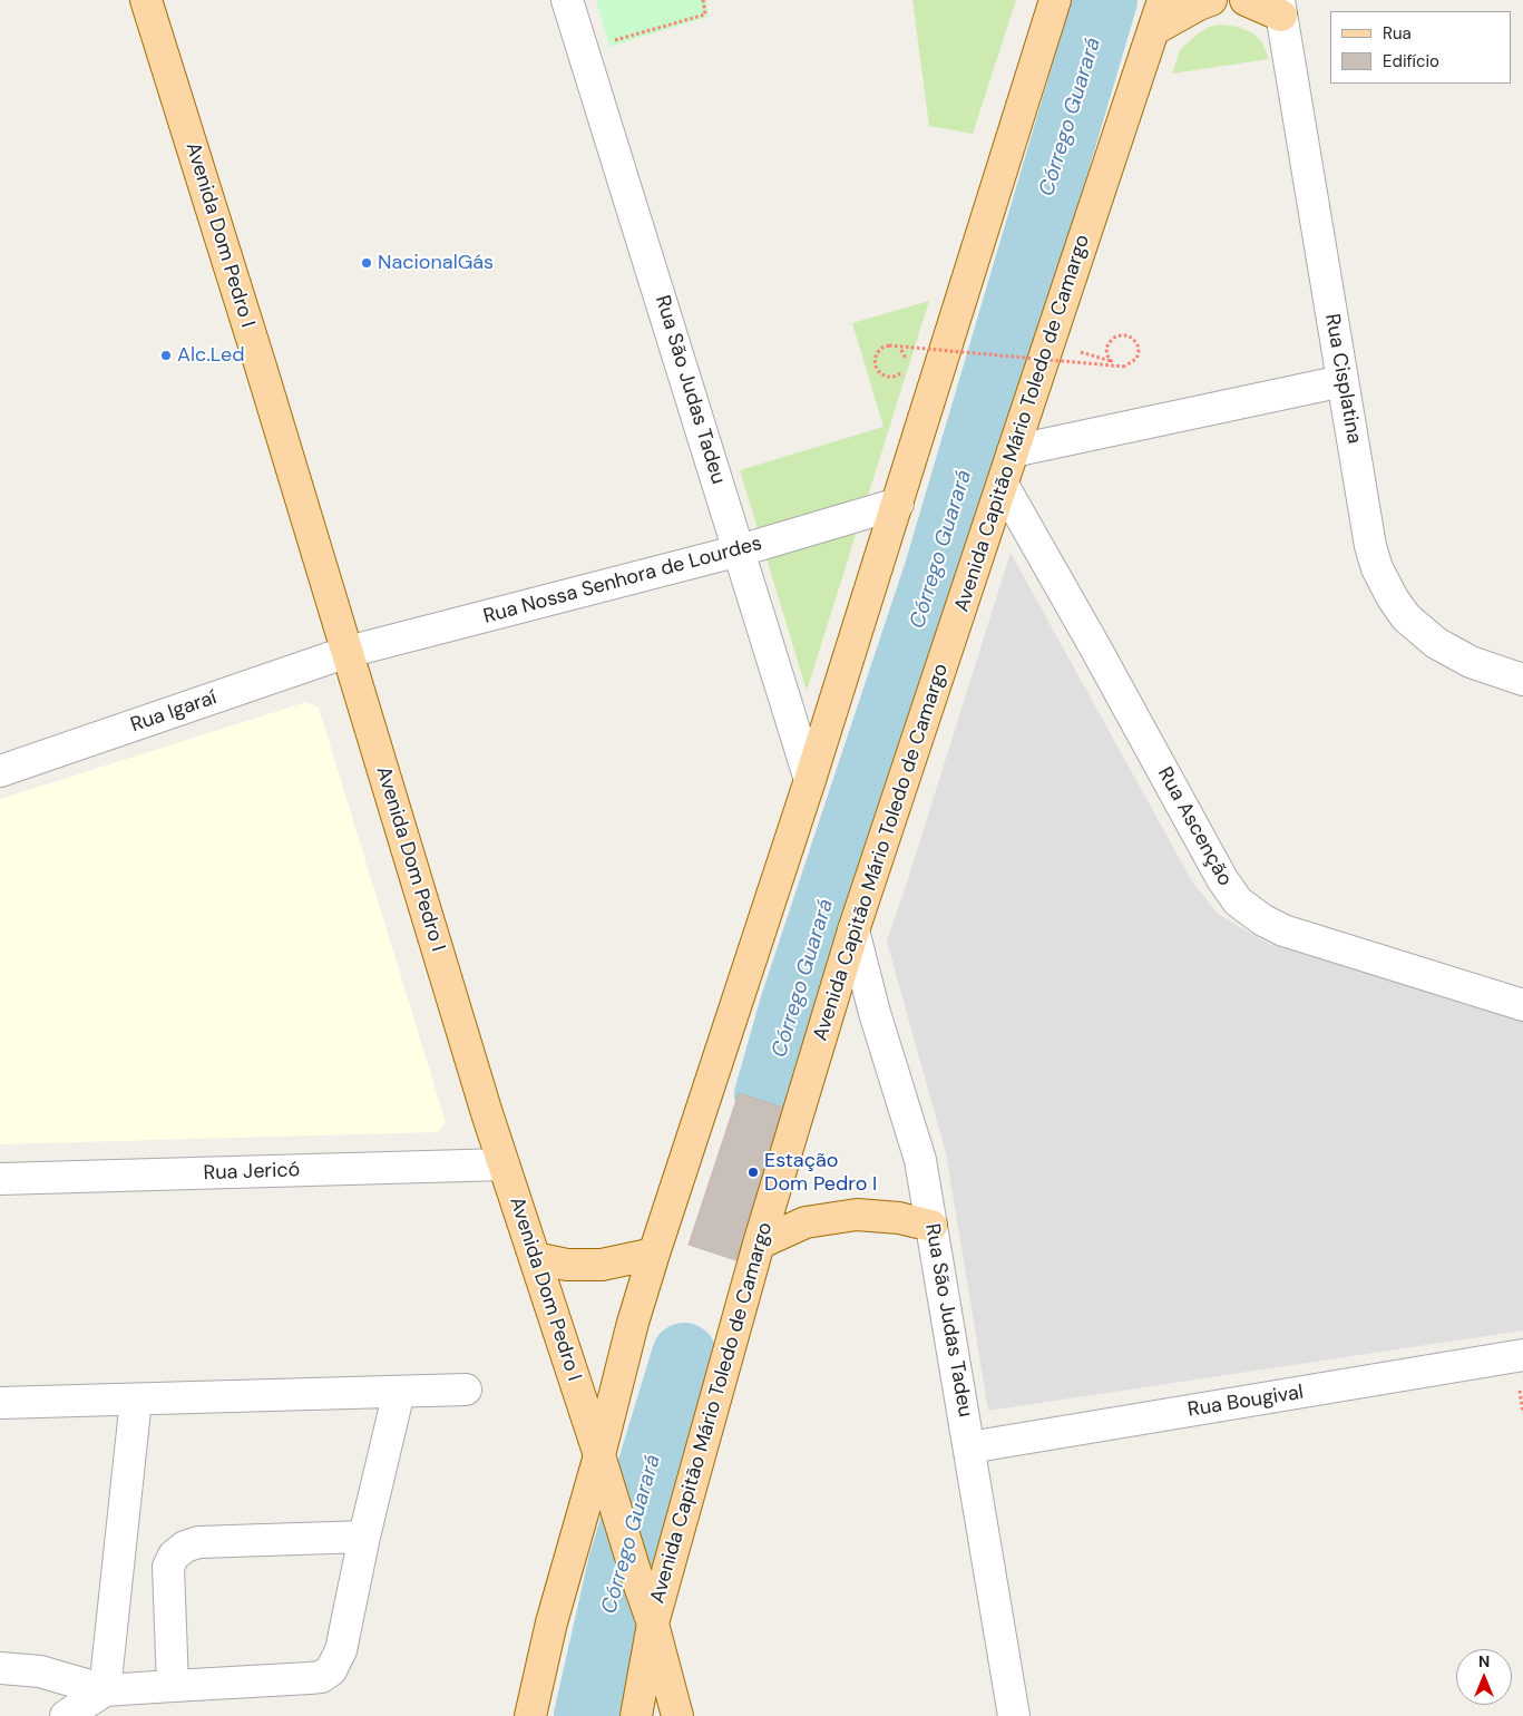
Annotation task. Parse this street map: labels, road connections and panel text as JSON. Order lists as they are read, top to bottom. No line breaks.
{"streets":{"main road":["Avenida Dom Pedro I","Avenida Capitão Mário Toledo de Camargo"],"street":["Rua Cisplatina","Rua São Judas Tadeu","Rua Nossa Senhora de Lourdes","Rua Igaraí","Rua Ascenção","Rua Jericó","Rua Bougival"]},"crossings":[["Avenida Dom Pedro I","Avenida Capitão Mário Toledo de Camargo"],["Avenida Dom Pedro I","Rua Nossa Senhora de Lourdes"],["Avenida Dom Pedro I","Rua Igaraí"],["Avenida Dom Pedro I","Rua Jericó"],["Rua São Judas Tadeu","Avenida Capitão Mário Toledo de Camargo"],["Rua São Judas Tadeu","Rua Nossa Senhora de Lourdes"],["Rua São Judas Tadeu","Rua Bougival"],["Avenida Capitão Mário Toledo de Camargo","Rua Ascenção"],["Rua Nossa Senhora de Lourdes","Rua Igaraí"]],"water":["Córrego Guarará"],"places":["NacionalGás","Alc.Led","Estação Dom Pedro I"],"legend":["Rua","Edifício"],"north":"top"}
